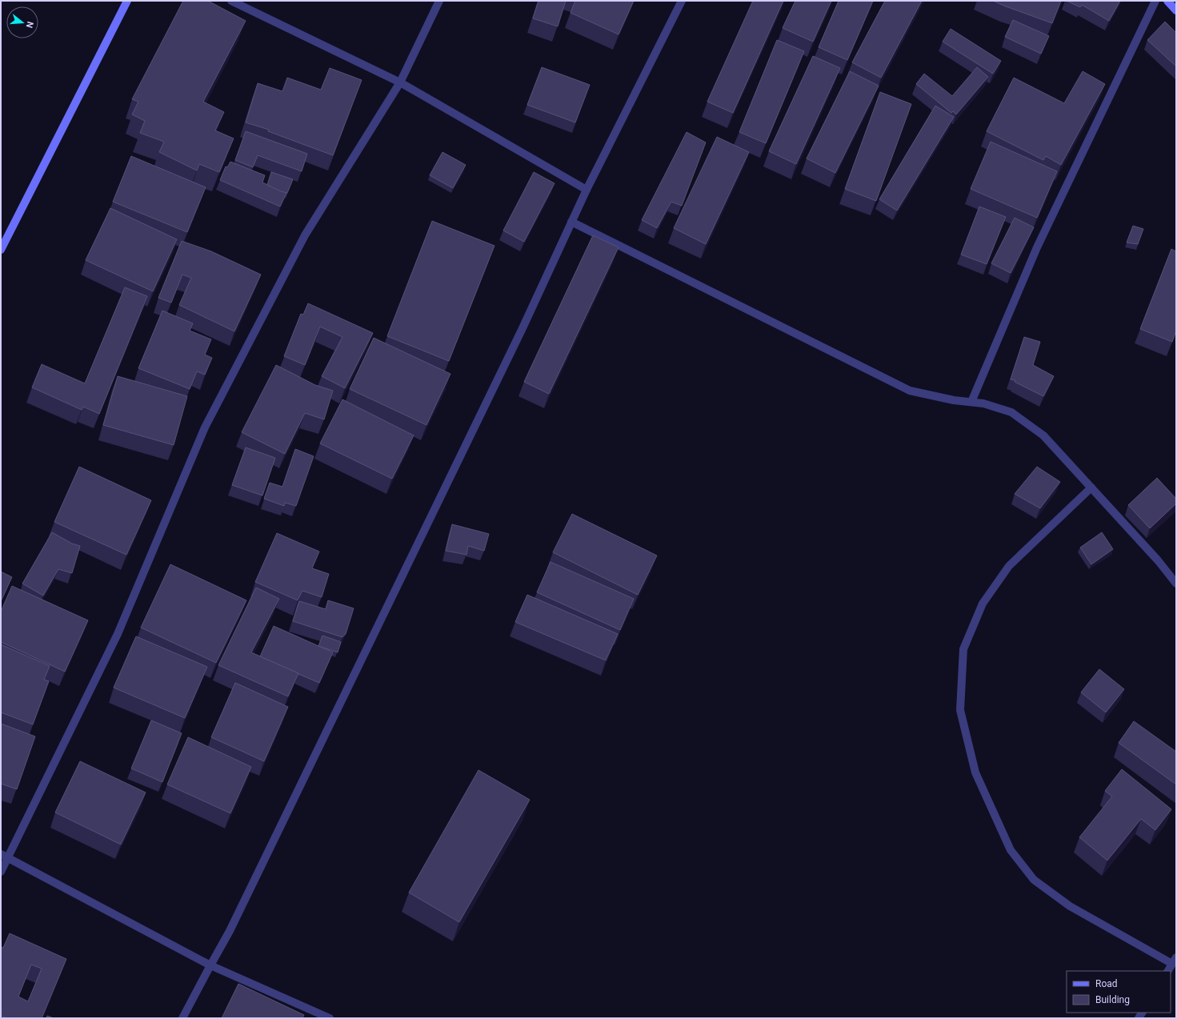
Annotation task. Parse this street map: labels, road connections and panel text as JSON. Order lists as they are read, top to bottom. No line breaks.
{"legend":["Road","Building"],"north":"right"}
